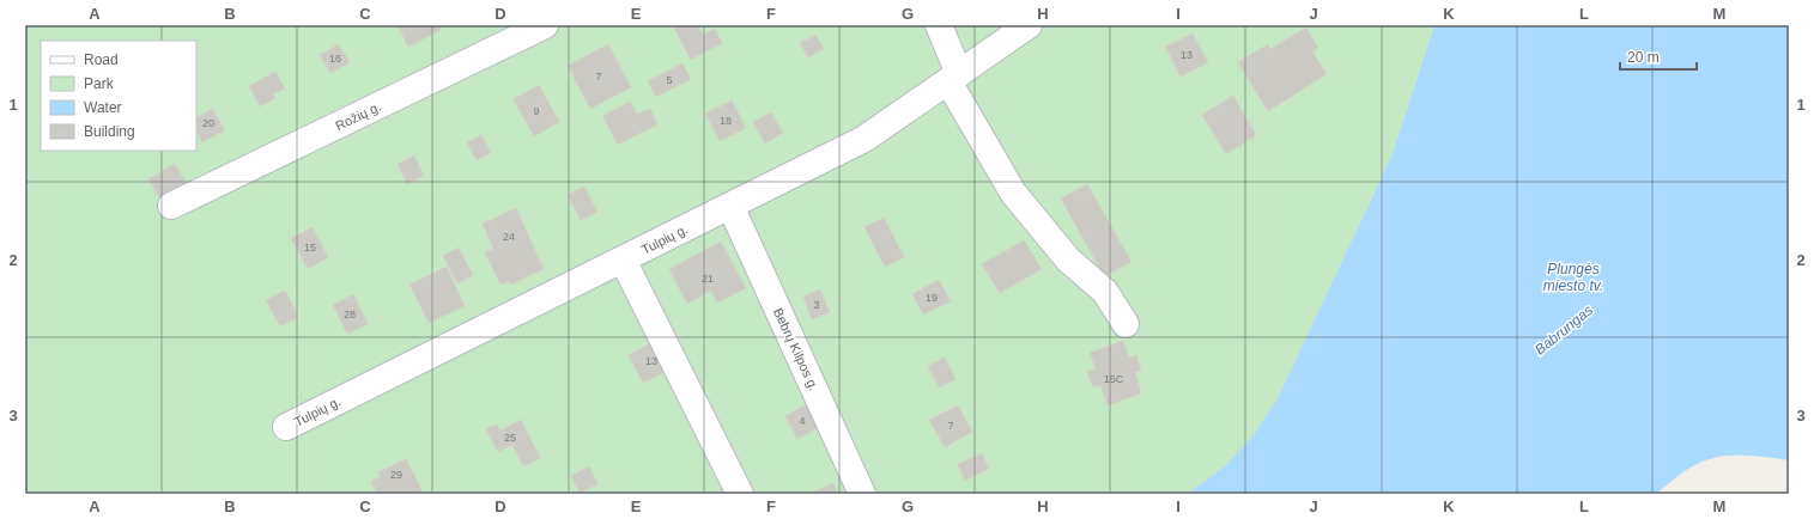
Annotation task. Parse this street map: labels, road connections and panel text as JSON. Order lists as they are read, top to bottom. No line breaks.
{"streets":{"street":["Rožių g.","Tulpių g.","Bebrų Kilpos g."]},"crossings":[["Tulpių g.","Bebrų Kilpos g."]],"water":["Plungės miesto tv.","Babrungas"],"house_numbers":["13","16","7","5","9","18","20","24","15","21","19","3","28","13","15C","4","7","25","29"],"legend":["Road","Park","Water","Building"],"scale_bar":"20 m","grid":{"columns":["A","B","C","D","E","F","G","H","I","J","K","L","M"],"rows":["1","2","3"]}}
